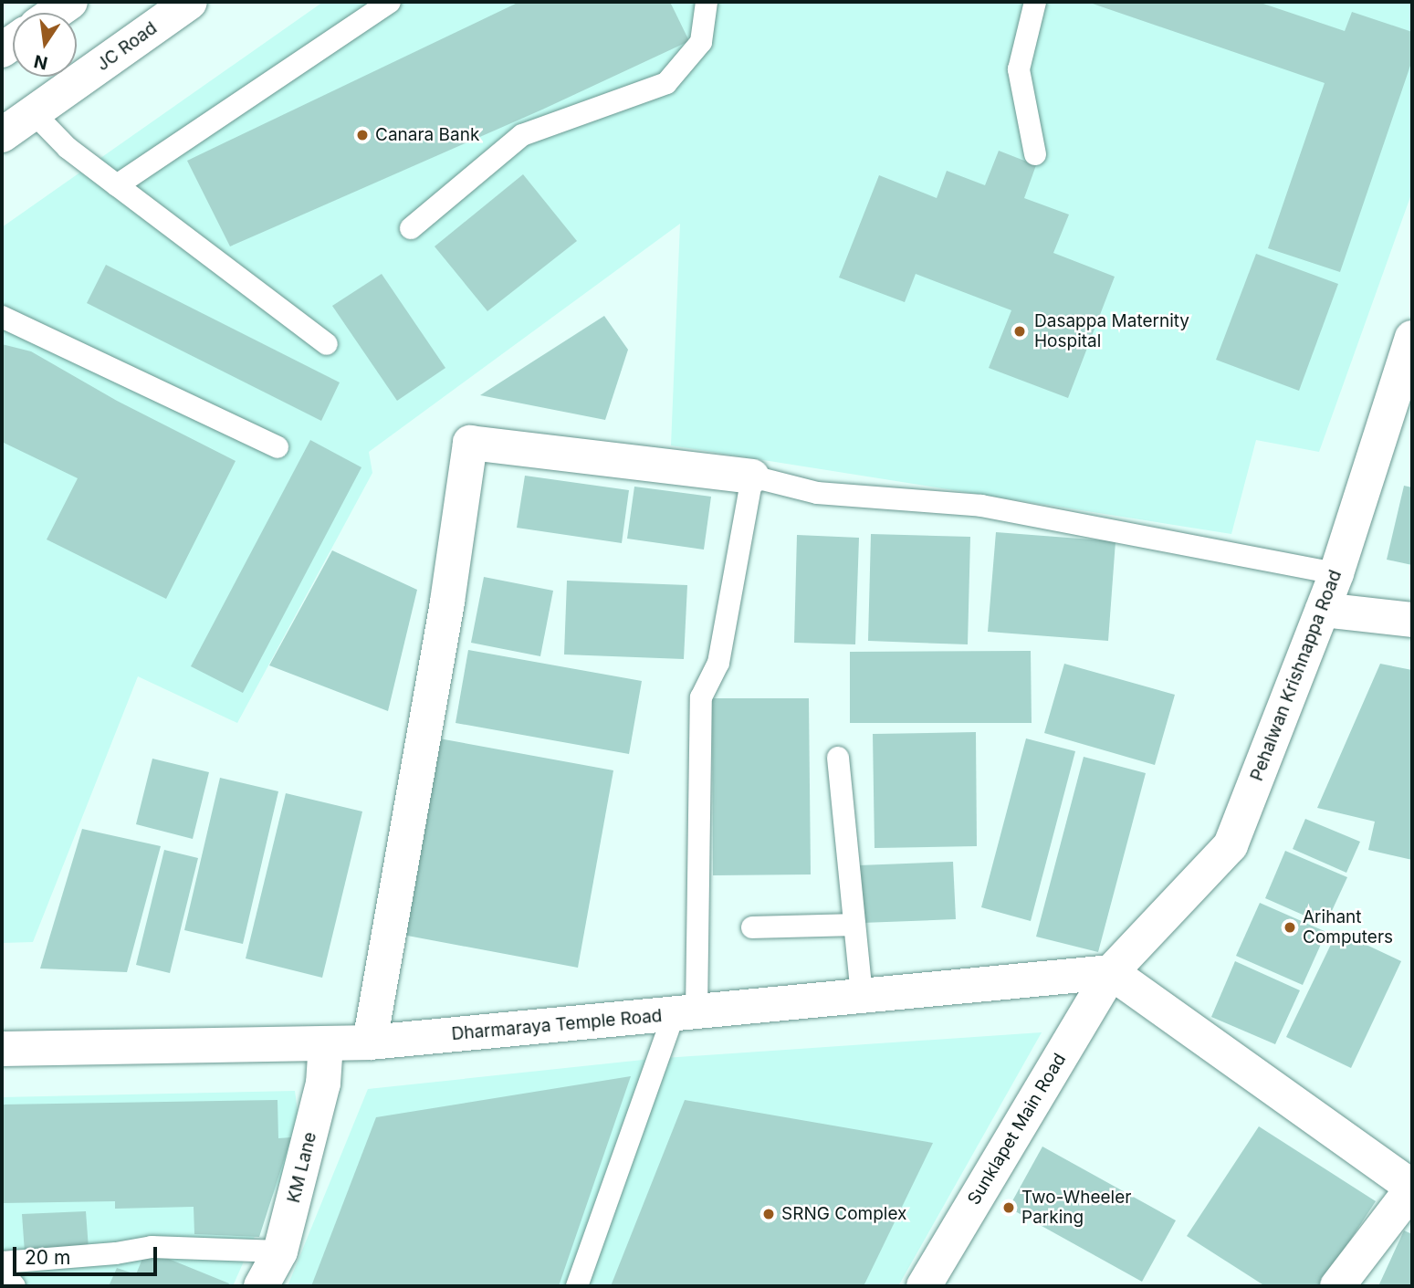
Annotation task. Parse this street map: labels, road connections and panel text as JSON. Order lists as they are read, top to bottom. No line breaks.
{"streets":{"main road":["JC Road","Pehalwan Krishnappa Road","Dharmaraya Temple Road","Sunklapet Main Road","KM Lane"]},"crossings":[["Pehalwan Krishnappa Road","Dharmaraya Temple Road"],["Pehalwan Krishnappa Road","Sunklapet Main Road"],["Dharmaraya Temple Road","Sunklapet Main Road"],["Dharmaraya Temple Road","KM Lane"]],"places":["Canara Bank","Dasappa Maternity Hospital","Arihant Computers","Two-Wheeler Parking","SRNG Complex"],"scale_bar":"20 m","north":"bottom"}
